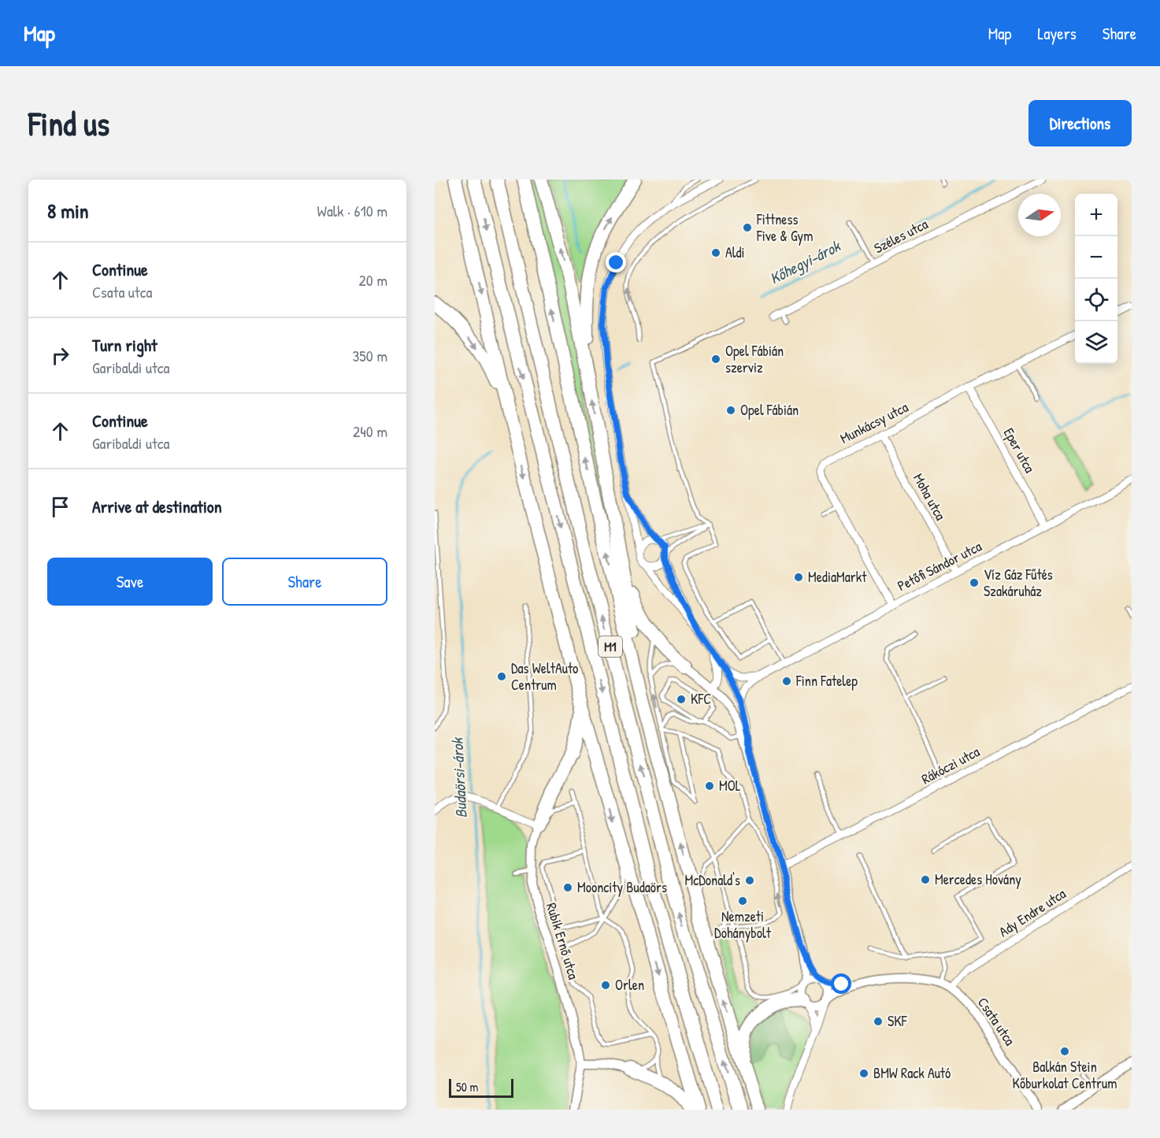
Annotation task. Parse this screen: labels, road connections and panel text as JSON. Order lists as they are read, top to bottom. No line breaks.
{"streets":{"highway":["M1"],"street":["Széles utca","Munkácsy utca","Eper utca","Moha utca","Petőfi Sándor utca","Rákóczi utca","Ady Endre utca","Rubik Ernő utca","Csata utca"]},"crossings":[["Munkácsy utca","Eper utca"],["Munkácsy utca","Moha utca"],["Munkácsy utca","Petőfi Sándor utca"],["Eper utca","Petőfi Sándor utca"],["Moha utca","Petőfi Sándor utca"],["Ady Endre utca","Csata utca"]],"water":["Kőhegyi-árok","Budaörsi-árok"],"places":["Fittness Five & Gym","Aldi","Opel Fábián szerviz","Opel Fábián","MediaMarkt","Víz Gáz Fűtés Szakáruház","Das WeltAuto Centrum","Finn Fatelep","KFC","MOL","Mercedes Hovány","McDonald's","Mooncity Budaörs","Nemzeti Dohánybolt","Orlen","SKF","Balkán Stein Kőburkolat Centrum","BMW Rack Autó"],"scale_bar":"50 m","north":"right","page":{"header":"Map","nav":["Map","Layers","Share"],"buttons":["Directions",["Save","Share"]],"title":"Find us","heading":["8 min","Walk · 610 m"],"map_buttons":["+","−"],"list":[["Continue","Csata utca","20 m"],["Turn right","Garibaldi utca","350 m"],["Continue","Garibaldi utca","240 m"],"Arrive at destination"],"scale":"50 m"}}
